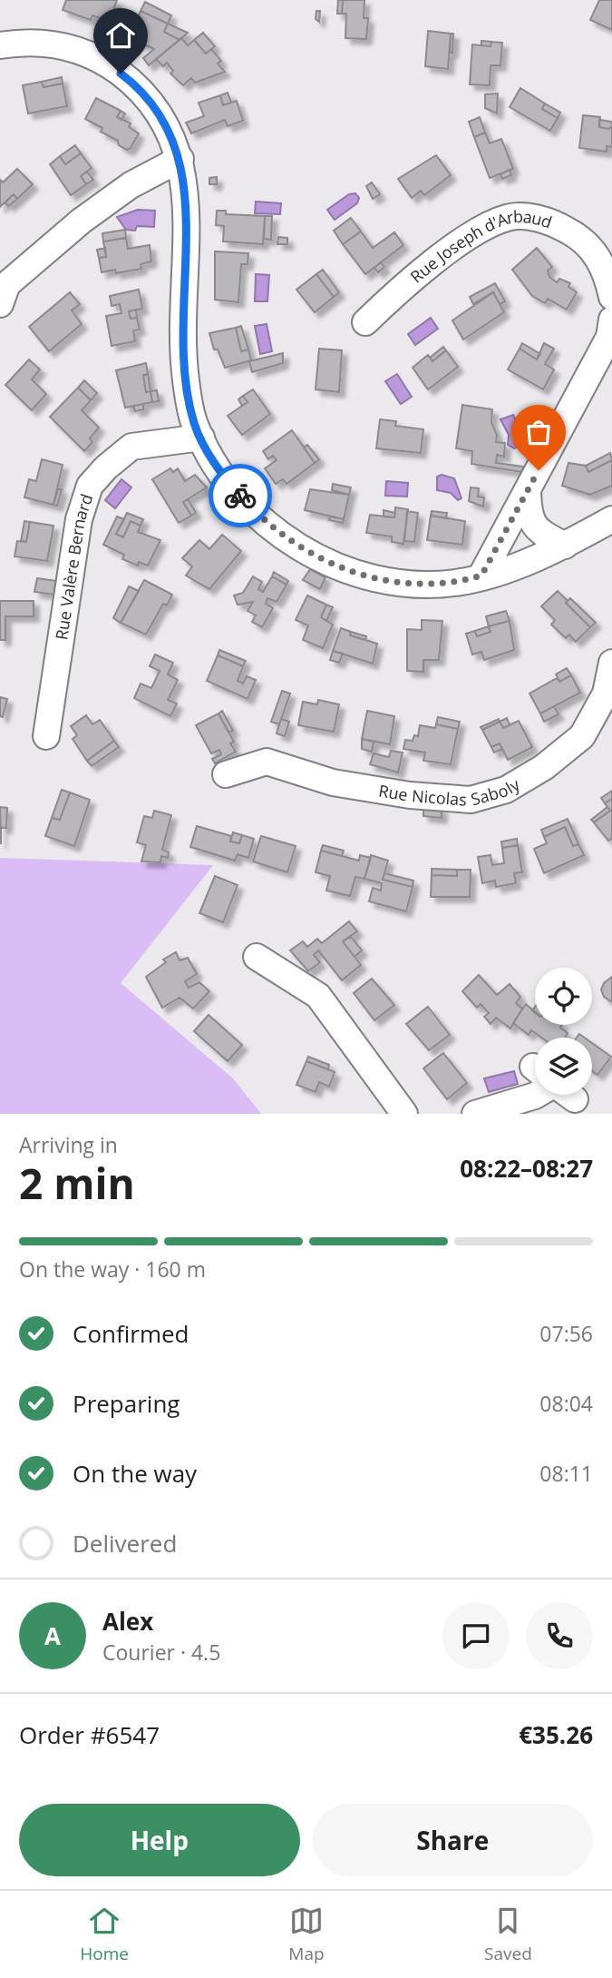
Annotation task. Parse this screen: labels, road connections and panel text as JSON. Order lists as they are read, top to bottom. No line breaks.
{"streets":{"street":["Rue Joseph d'Arbaud","Rue Valère Bernard","Rue Nicolas Saboly"]},"page":{"heading":["2 min","Arriving in","08:22–08:27"],"panel":["Alex","Courier · 4.5","Order #6547","€35.26"],"bar":"On the way · 160 m","list":[["Confirmed","07:56"],["Preparing","08:04"],["On the way","08:11"],"Delivered"],"round":"A","buttons":["Help","Share"],"tabs":["Home","Map","Saved"]}}
